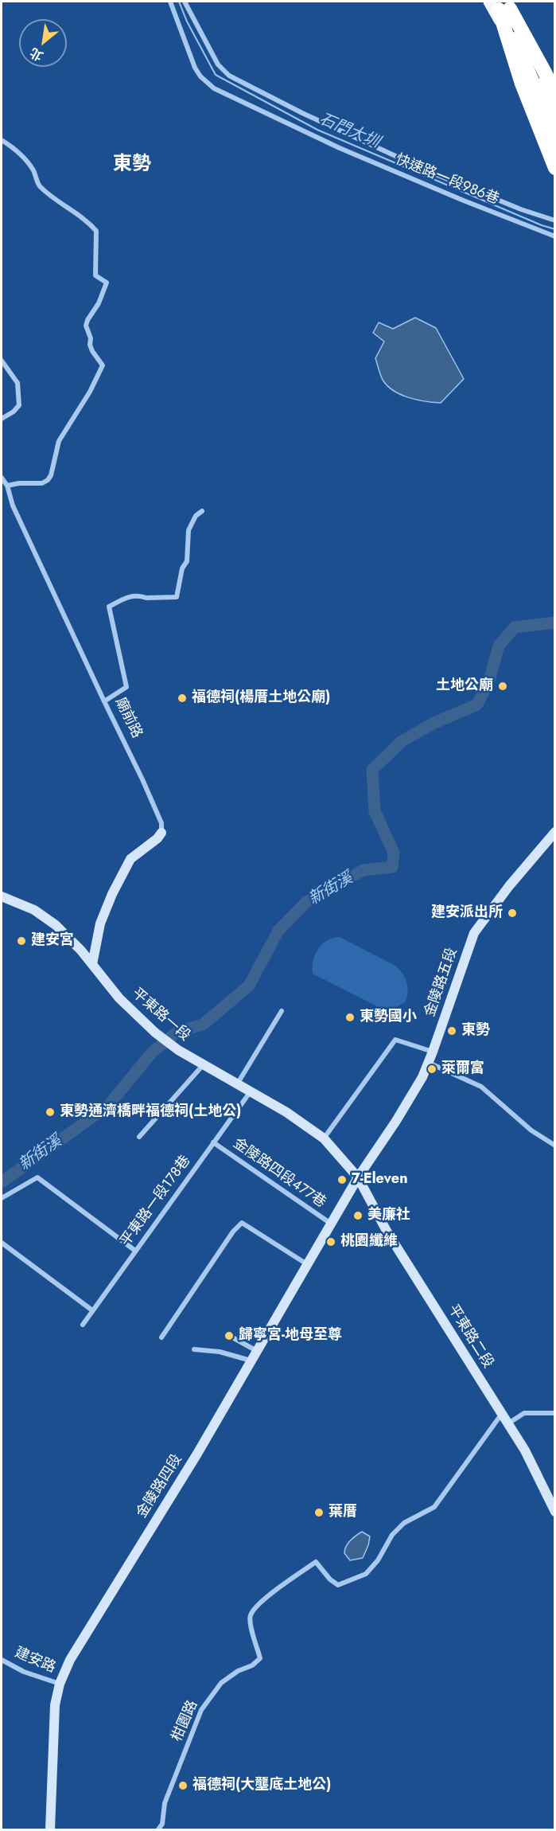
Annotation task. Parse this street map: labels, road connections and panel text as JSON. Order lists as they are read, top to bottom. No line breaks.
{"streets":{"main road":["廟前路","金陵路五段","平東路一段","平東路二段","金陵路四段"],"street":["快速路一段986巷","金陵路四段477巷","平東路一段178巷","建安路","柑園路"]},"crossings":[["廟前路","平東路一段"],["金陵路五段","平東路一段"],["金陵路五段","平東路二段"],["金陵路五段","金陵路四段"],["平東路一段","平東路一段178巷"],["平東路一段","平東路二段"],["平東路一段","金陵路四段"],["金陵路四段477巷","平東路一段178巷"],["金陵路四段477巷","金陵路四段"],["平東路二段","金陵路四段"],["平東路二段","柑園路"],["金陵路四段","建安路"]],"districts":["東勢"],"water":["石門大圳","新街溪"],"places":["土地公廟","福德祠(楊厝土地公廟)","建安派出所","建安宮","東勢國小","東勢","萊爾富","東勢通濟橋畔福德祠(土地公)","7-Eleven","美廉社","桃園纖維","歸寧宮-地母至尊","葉厝","福德祠(大壟底土地公)"],"north":"bottom left"}
